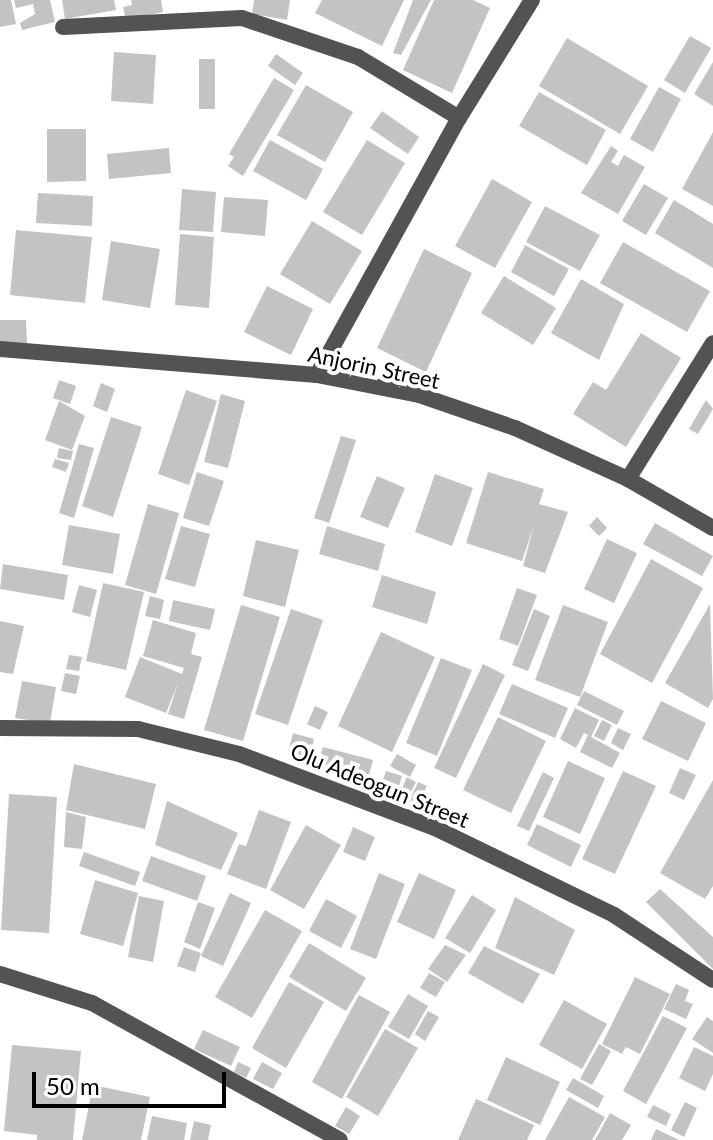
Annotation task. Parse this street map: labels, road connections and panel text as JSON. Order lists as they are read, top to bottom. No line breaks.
{"streets":{"street":["Anjorin Street","Olu Adeogun Street"]},"scale_bar":"50 m"}
